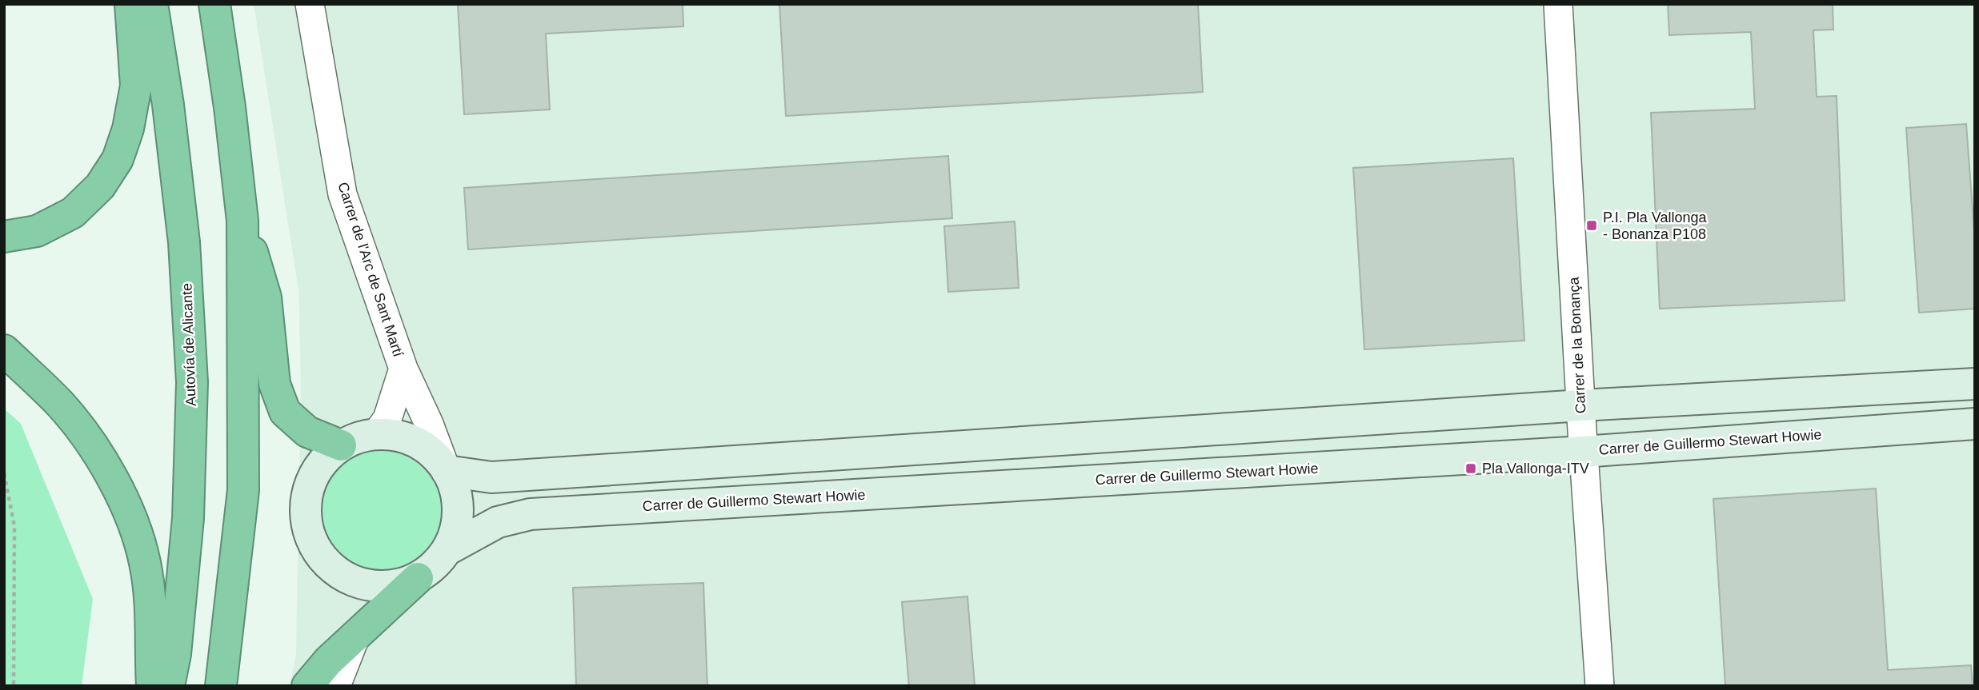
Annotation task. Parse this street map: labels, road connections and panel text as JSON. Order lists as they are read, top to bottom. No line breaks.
{"streets":{"highway":["Autovía de Alicante"],"street":["Carrer de l'Arc de Sant Martí","Carrer de la Bonança","Carrer de Guillermo Stewart Howie"]},"crossings":[["Carrer de l'Arc de Sant Martí","Carrer de Guillermo Stewart Howie"],["Carrer de la Bonança","Carrer de Guillermo Stewart Howie"]],"places":{"transit":["P.I. Pla Vallonga - Bonanza P108","Pla Vallonga-ITV"]}}
